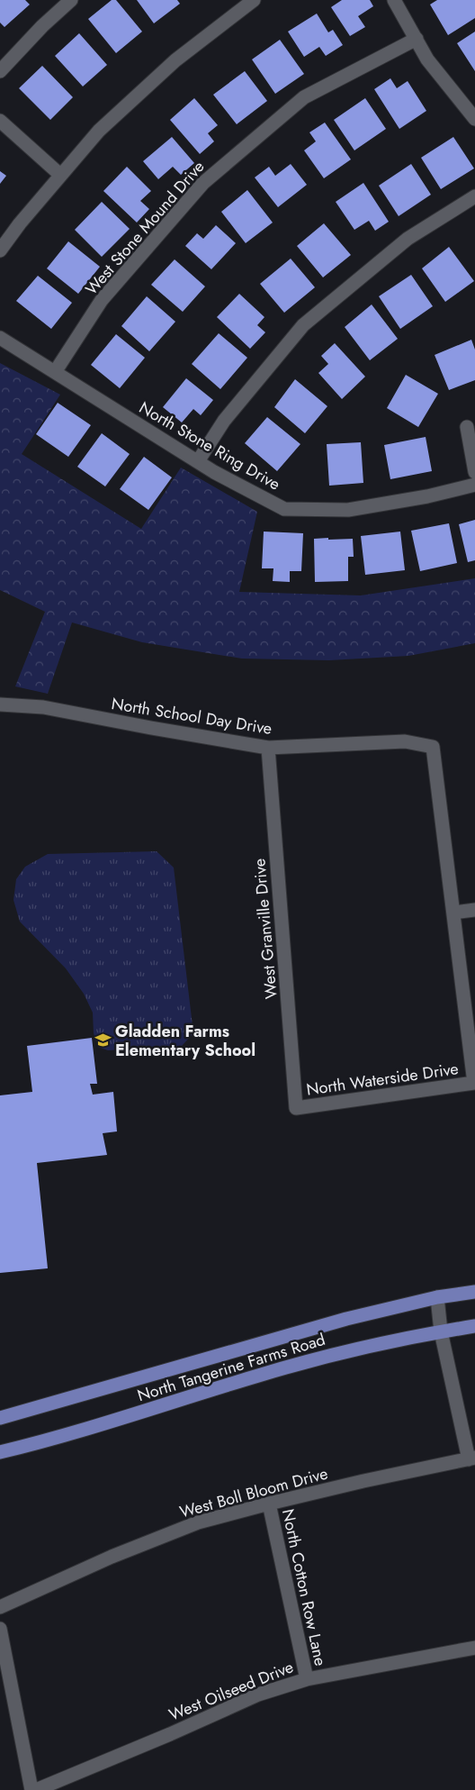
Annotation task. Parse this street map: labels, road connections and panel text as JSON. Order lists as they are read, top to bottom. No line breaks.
{"streets":{"main road":["North Tangerine Farms Road"],"street":["West Stone Mound Drive","North Stone Ring Drive","North School Day Drive","West Granville Drive","North Waterside Drive","West Boll Bloom Drive","North Cotton Row Lane","West Oilseed Drive"]},"crossings":[["West Stone Mound Drive","North Stone Ring Drive"],["North School Day Drive","West Granville Drive"],["West Granville Drive","North Waterside Drive"],["West Boll Bloom Drive","North Cotton Row Lane"],["North Cotton Row Lane","West Oilseed Drive"]],"places":{"school or university":["Gladden Farms Elementary School"]}}
